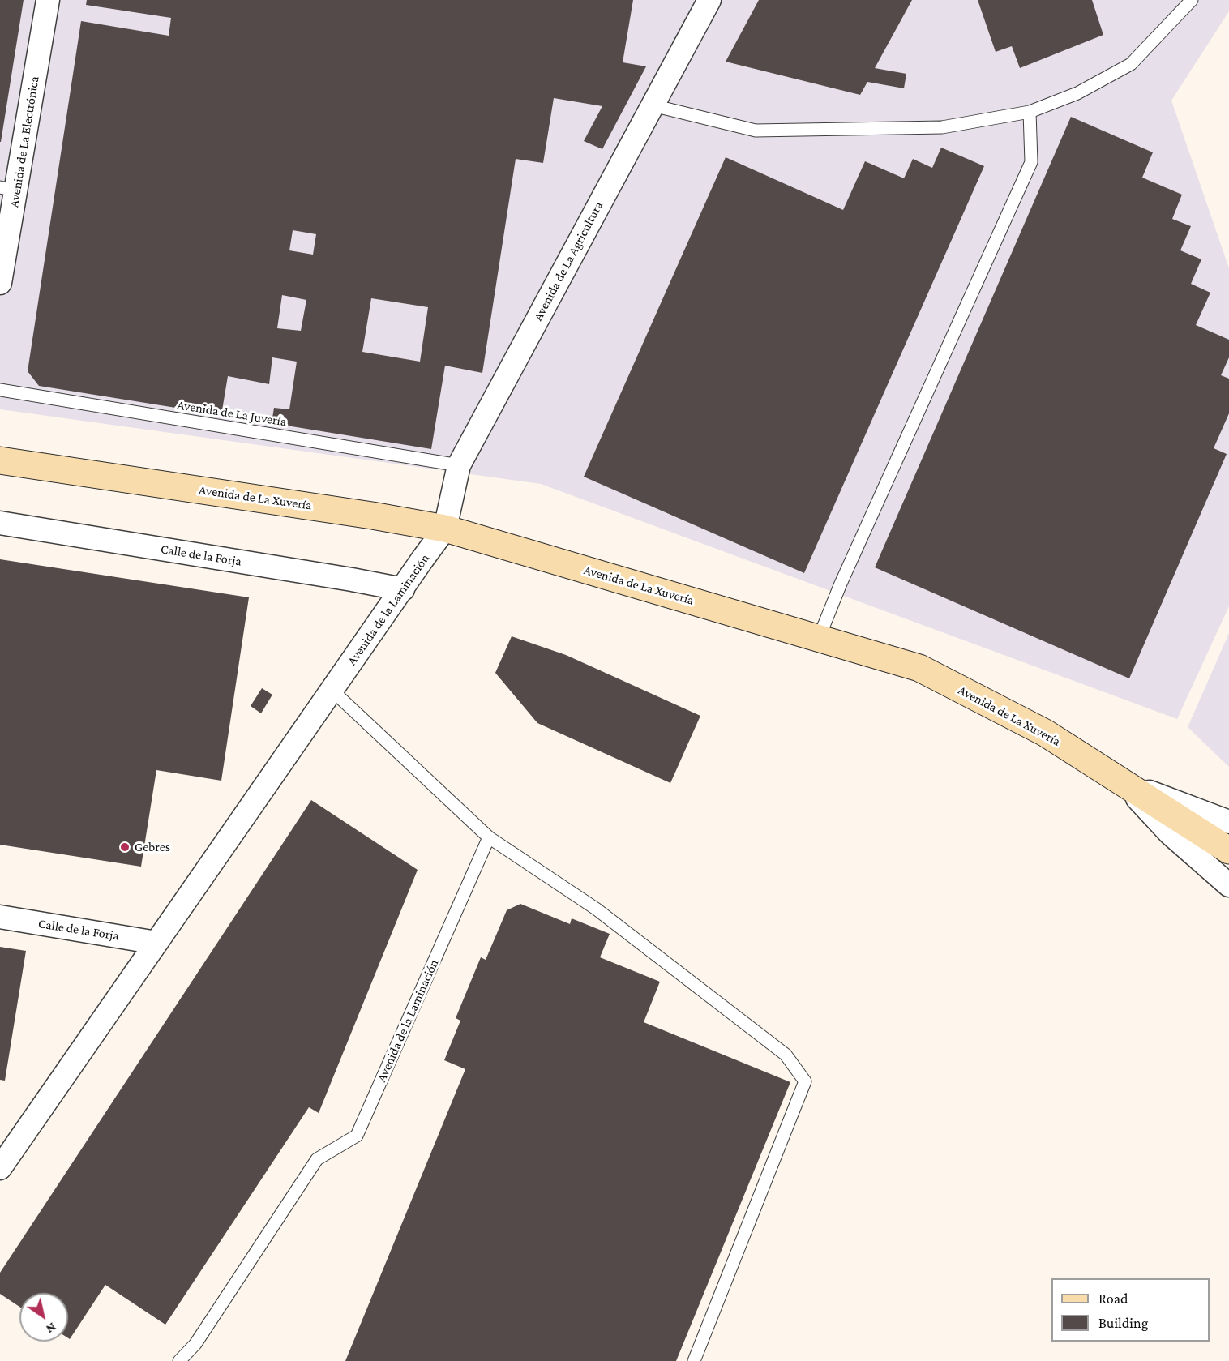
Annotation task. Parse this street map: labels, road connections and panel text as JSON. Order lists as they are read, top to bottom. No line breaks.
{"streets":{"street":["Avenida de La Electrónica","Avenida de La Agricultura","Avenida de La Xuvería","Calle de la Forja","Avenida de la Laminación"],"lane":["Avenida de La Juvería"]},"crossings":[["Avenida de La Agricultura","Avenida de La Juvería"],["Avenida de La Agricultura","Avenida de La Xuvería"],["Avenida de La Agricultura","Avenida de la Laminación"],["Avenida de La Xuvería","Avenida de la Laminación"],["Calle de la Forja","Avenida de la Laminación"]],"places":["Gebres"],"legend":["Road","Building"],"north":"bottom right"}
